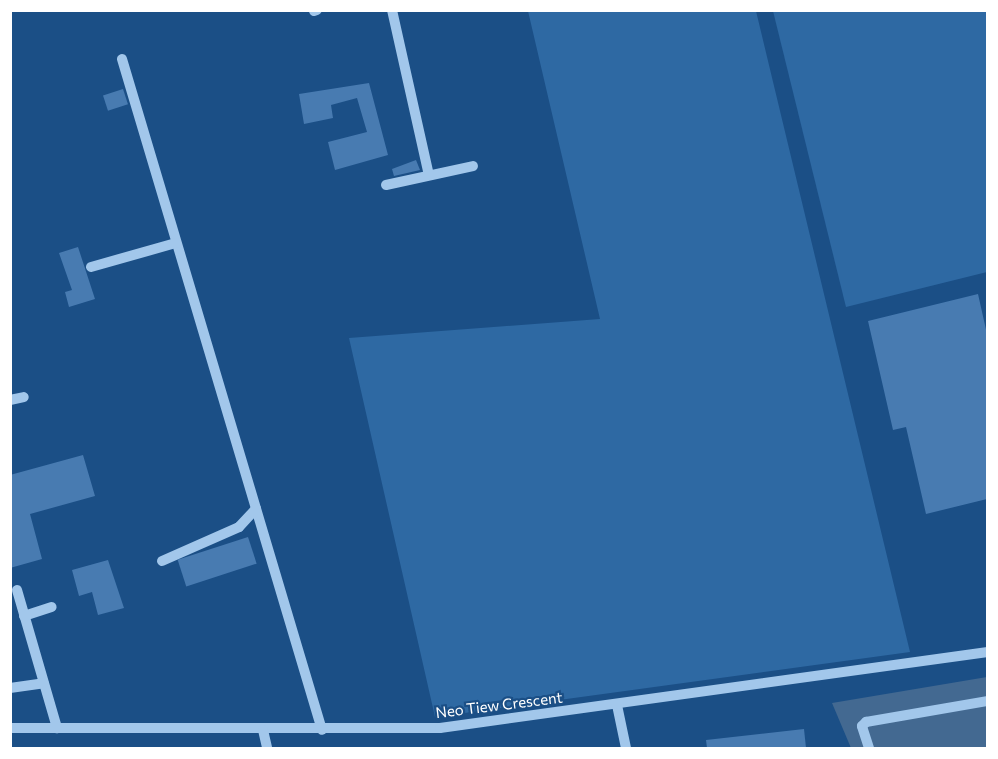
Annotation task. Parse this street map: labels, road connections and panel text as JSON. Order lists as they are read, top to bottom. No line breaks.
{"streets":{"street":["Neo Tiew Crescent"]}}
